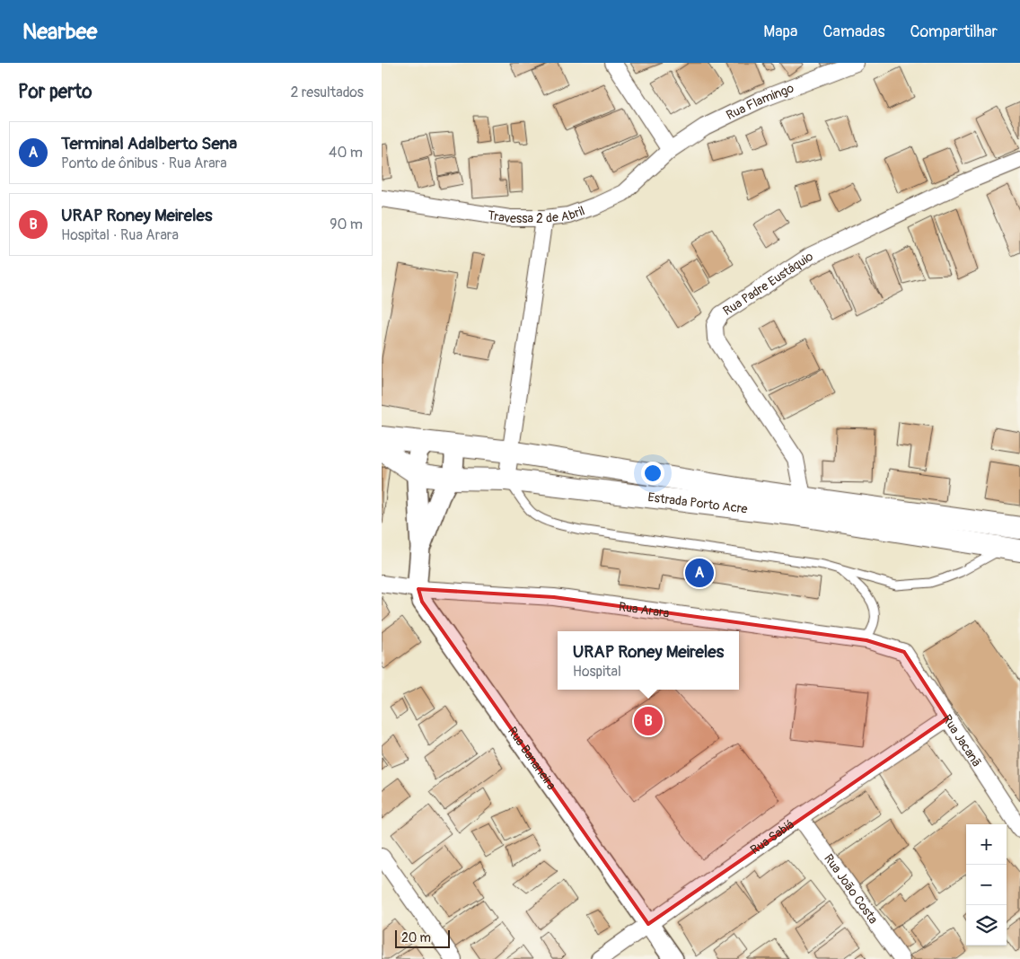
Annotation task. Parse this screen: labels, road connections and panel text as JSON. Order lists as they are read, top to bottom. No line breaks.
{"streets":{"main road":["Estrada Porto Acre"],"street":["Rua Flamingo","Travessa 2 de Abril","Rua Padre Eustáquio","Rua Arara","Rua Jacanã","Rua Bananeira","Rua Sabiá","Rua João Costa"]},"crossings":[["Rua Flamingo","Travessa 2 de Abril"],["Rua Padre Eustáquio","Estrada Porto Acre"],["Estrada Porto Acre","Rua Bananeira"],["Rua Arara","Rua Jacanã"],["Rua Arara","Rua Bananeira"],["Rua Jacanã","Rua Sabiá"],["Rua Bananeira","Rua Sabiá"],["Rua Sabiá","Rua João Costa"]],"scale_bar":"20 m","page":{"header":"Nearbee","nav":["Mapa","Camadas","Compartilhar"],"heading":["Por perto","2 resultados"],"list":[{"mark":"A","name":"Terminal Adalberto Sena","note":"Ponto de ônibus · Rua Arara","value":"40 m"},{"mark":"B","name":"URAP Roney Meireles","note":"Hospital · Rua Arara","value":"90 m"}],"pins":["A","B"],"popup":["URAP Roney Meireles","Hospital"],"map_buttons":["+","−"],"scale":"20 m"}}
